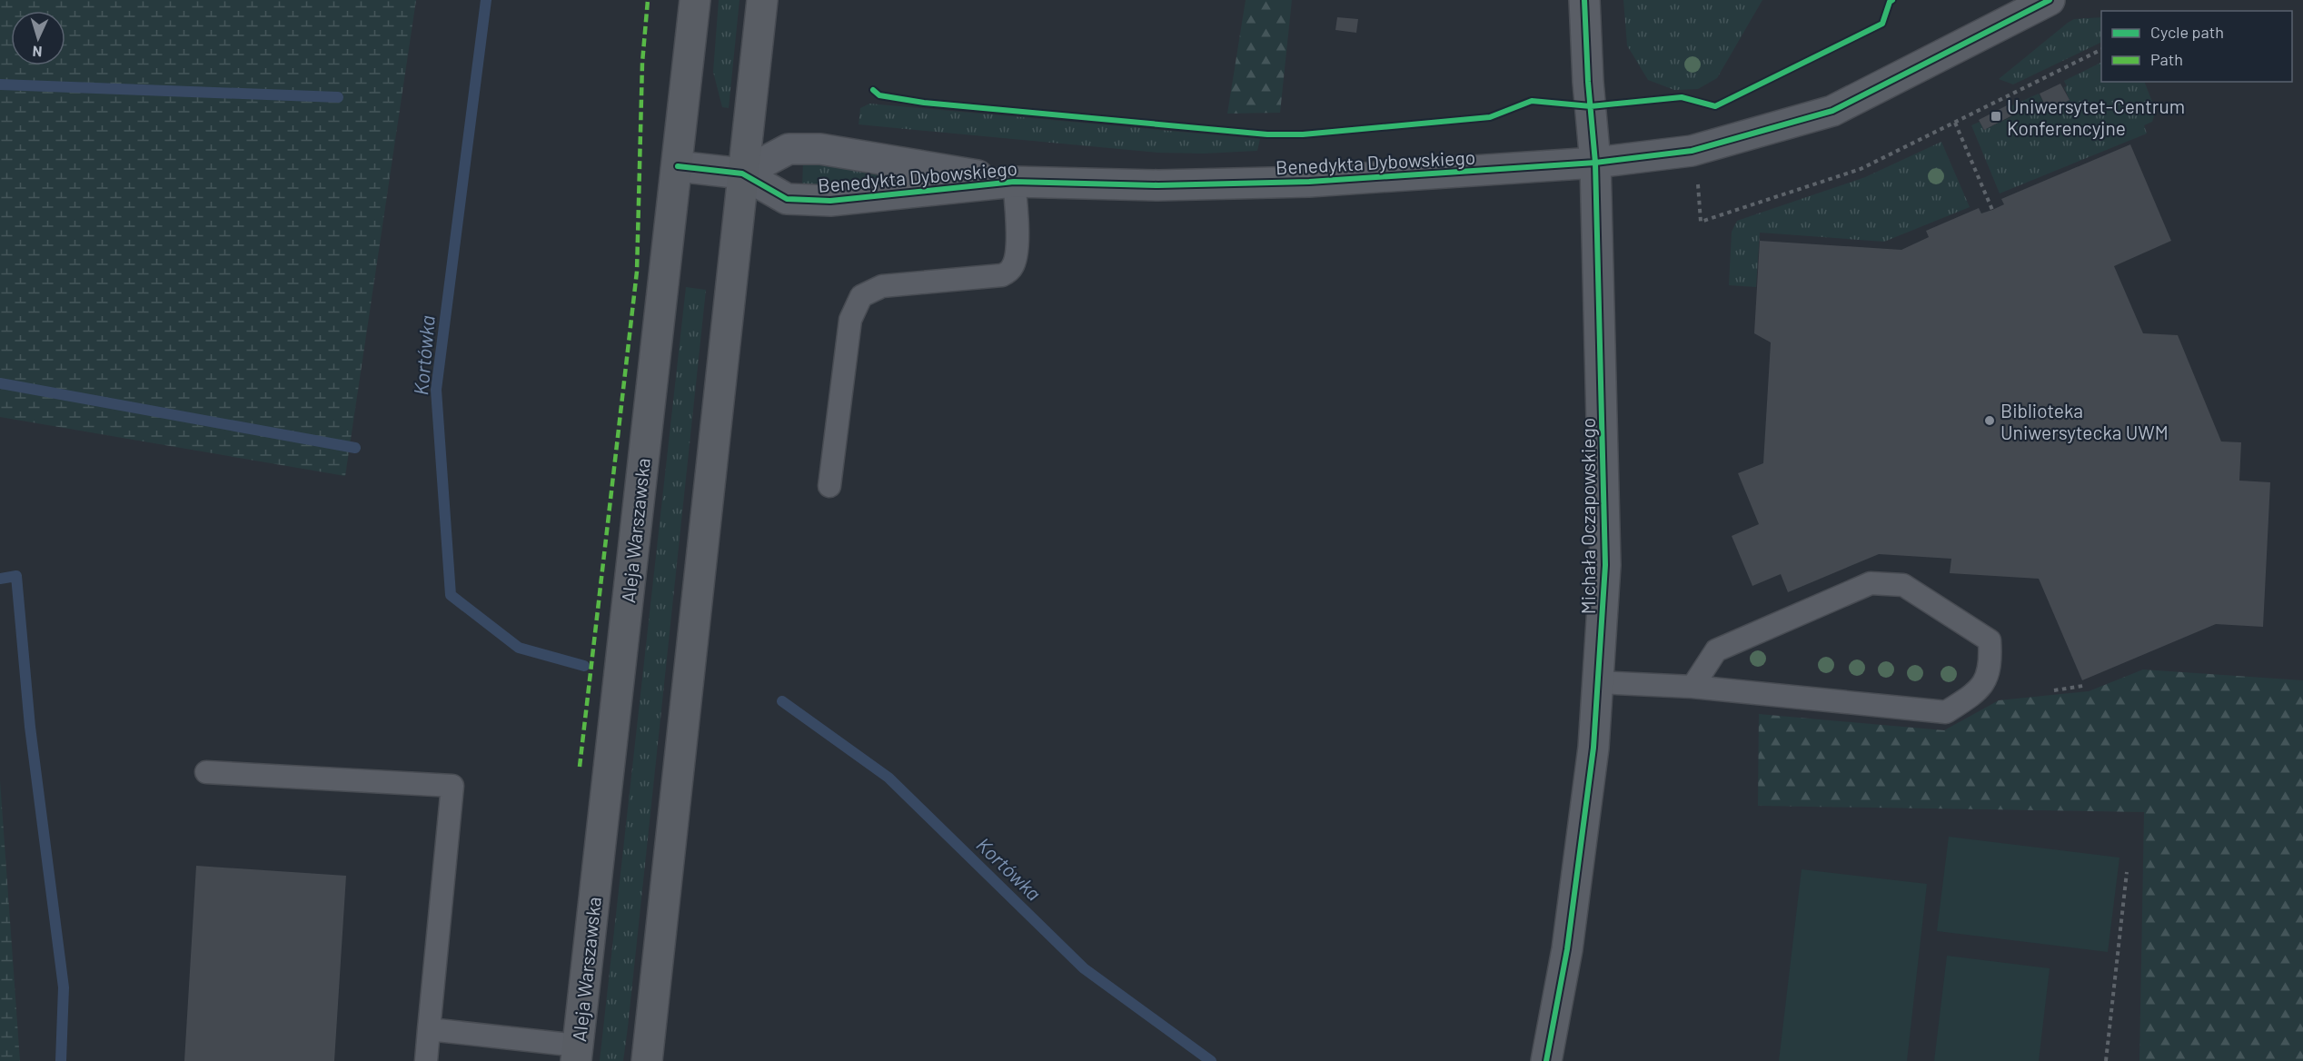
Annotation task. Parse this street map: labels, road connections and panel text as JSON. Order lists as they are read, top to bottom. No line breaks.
{"streets":{"main road":["Aleja Warszawska"],"street":["Benedykta Dybowskiego","Michała Oczapowskiego"]},"crossings":[["Benedykta Dybowskiego","Michała Oczapowskiego"],["Benedykta Dybowskiego","Aleja Warszawska"]],"water":["Kortówka"],"places":{"transit":["Uniwersytet-Centrum Konferencyjne"],"other":["Biblioteka Uniwersytecka UWM"]},"legend":["Cycle path","Path"],"north":"bottom"}
